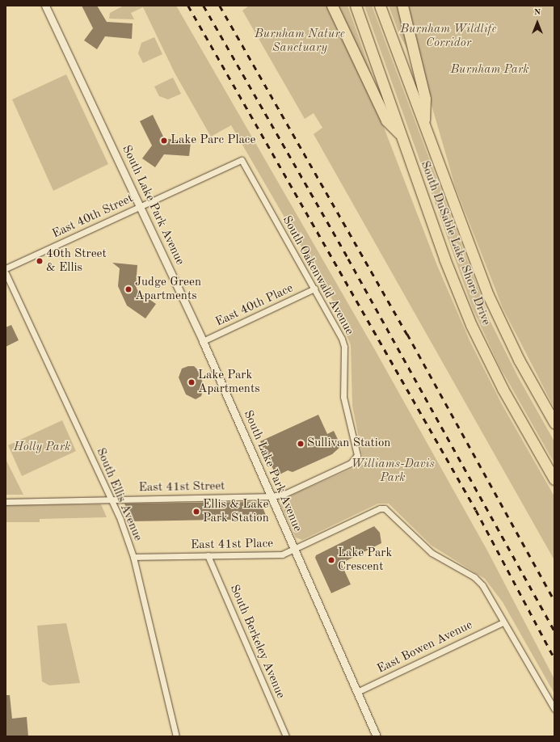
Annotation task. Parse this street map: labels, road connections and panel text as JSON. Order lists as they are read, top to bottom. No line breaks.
{"streets":{"highway":["South DuSable Lake Shore Drive"],"street":["South Lake Park Avenue","East 40th Street","South Oakenwald Avenue","East 40th Place","East 41st Street","South Ellis Avenue","East 41st Place","South Berkeley Avenue","East Bowen Avenue"]},"crossings":[["South Lake Park Avenue","East 40th Street"],["South Lake Park Avenue","East 40th Place"],["South Lake Park Avenue","East 41st Street"],["South Lake Park Avenue","East 41st Place"],["South Lake Park Avenue","East Bowen Avenue"],["East 40th Street","South Oakenwald Avenue"],["South Oakenwald Avenue","East 40th Place"],["South Oakenwald Avenue","East 41st Street"],["East 41st Street","South Ellis Avenue"],["South Ellis Avenue","East 41st Place"],["East 41st Place","South Berkeley Avenue"],["East 41st Place","East Bowen Avenue"]],"parks":["Burnham Wildlife Corridor","Burnham Nature Sanctuary","Burnham Park","Holly Park","Williams-Davis Park"],"places":["Lake Parc Place","40th Street & Ellis","Judge Green Apartments","Lake Park Apartments","Sullivan Station","Ellis & Lake Park Station","Lake Park Crescent"],"north":"top"}
